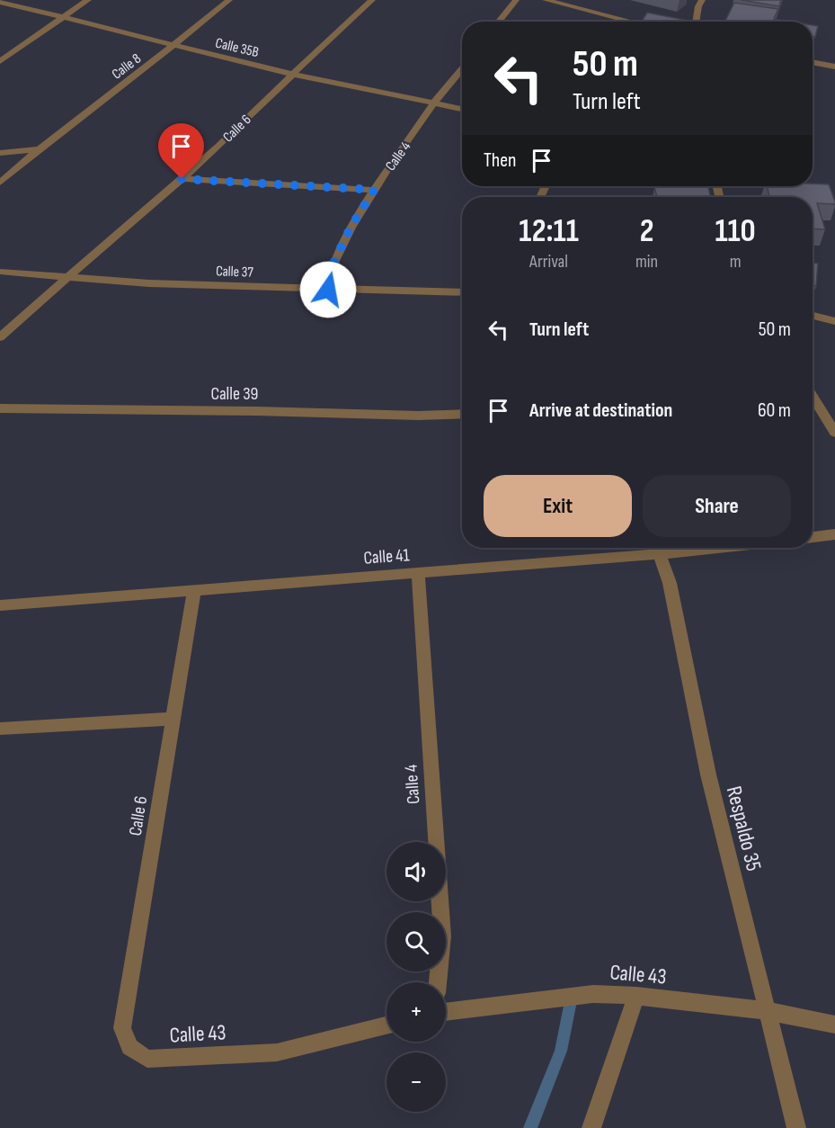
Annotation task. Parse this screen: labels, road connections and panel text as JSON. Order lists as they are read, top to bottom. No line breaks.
{"streets":{"street":["Calle 35B","Calle 8","Calle 6","Calle 4","Calle 37","Calle 39","Calle 41","Respaldo 35","Calle 43"]},"crossings":[["Calle 35B","Calle 8"],["Calle 35B","Calle 6"],["Calle 35B","Calle 4"],["Calle 6","Calle 37"],["Calle 6","Calle 41"],["Calle 6","Calle 43"],["Calle 4","Calle 37"],["Calle 4","Calle 41"],["Calle 41","Respaldo 35"],["Respaldo 35","Calle 43"]],"page":{"turn":["50 m","Turn left"],"then":"Then","eta":["12:11","Arrival","2","min","110","m"],"list":[{"name":"Turn left","value":"50 m"},{"name":"Arrive at destination","value":"60 m"}],"buttons":["Exit","Share"],"map_buttons":["+","−"]}}
